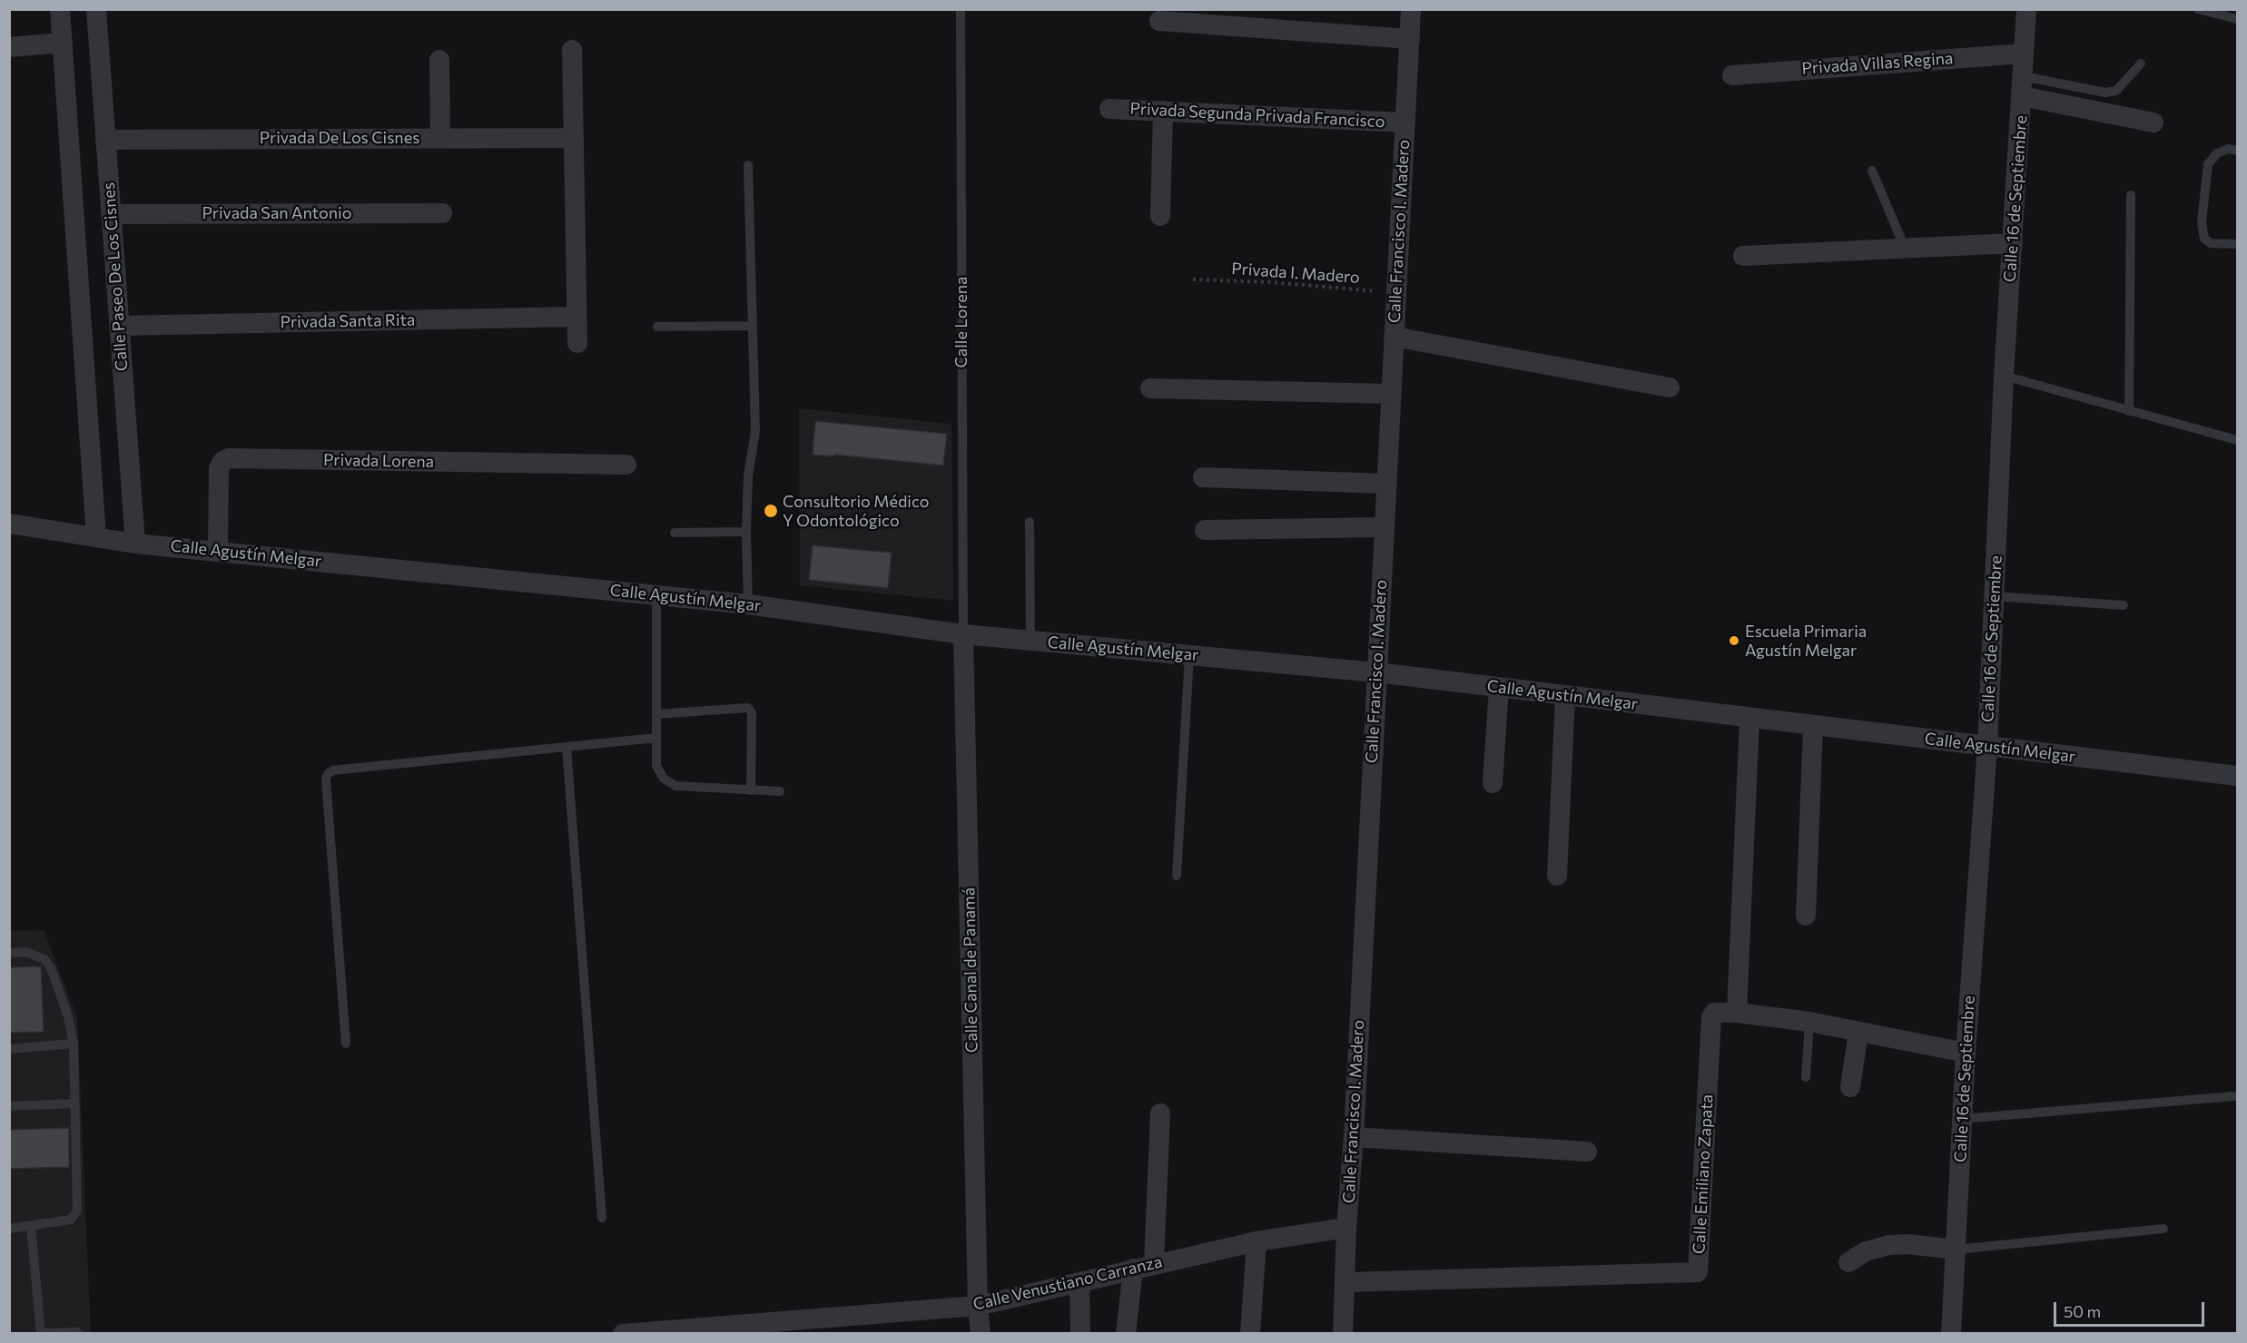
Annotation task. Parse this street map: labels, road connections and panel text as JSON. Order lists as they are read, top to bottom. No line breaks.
{"streets":{"street":["Privada Villas Regina","Privada Segunda Privada Francisco","Privada De Los Cisnes","Calle 16 de Septiembre","Privada San Antonio","Calle Francisco I. Madero","Calle Paseo De Los Cisnes","Privada Santa Rita","Privada Lorena","Calle Agustín Melgar","Calle Canal de Panamá","Calle Emiliano Zapata","Calle Venustiano Carranza"],"lane":["Calle Lorena"],"path":["Privada I. Madero"]},"crossings":[["Privada Villas Regina","Calle 16 de Septiembre"],["Privada Segunda Privada Francisco","Calle Francisco I. Madero"],["Privada De Los Cisnes","Calle Paseo De Los Cisnes"],["Calle 16 de Septiembre","Calle Agustín Melgar"],["Calle 16 de Septiembre","Calle Emiliano Zapata"],["Privada San Antonio","Calle Paseo De Los Cisnes"],["Calle Francisco I. Madero","Privada I. Madero"],["Calle Francisco I. Madero","Calle Agustín Melgar"],["Calle Francisco I. Madero","Calle Emiliano Zapata"],["Calle Francisco I. Madero","Calle Venustiano Carranza"],["Calle Paseo De Los Cisnes","Privada Santa Rita"],["Calle Paseo De Los Cisnes","Calle Agustín Melgar"],["Calle Lorena","Calle Agustín Melgar"],["Calle Lorena","Calle Canal de Panamá"],["Privada Lorena","Calle Agustín Melgar"],["Calle Agustín Melgar","Calle Canal de Panamá"],["Calle Canal de Panamá","Calle Venustiano Carranza"]],"places":["Consultorio Médico Y Odontológico","Escuela Primaria Agustín Melgar"],"scale_bar":"50 m"}
